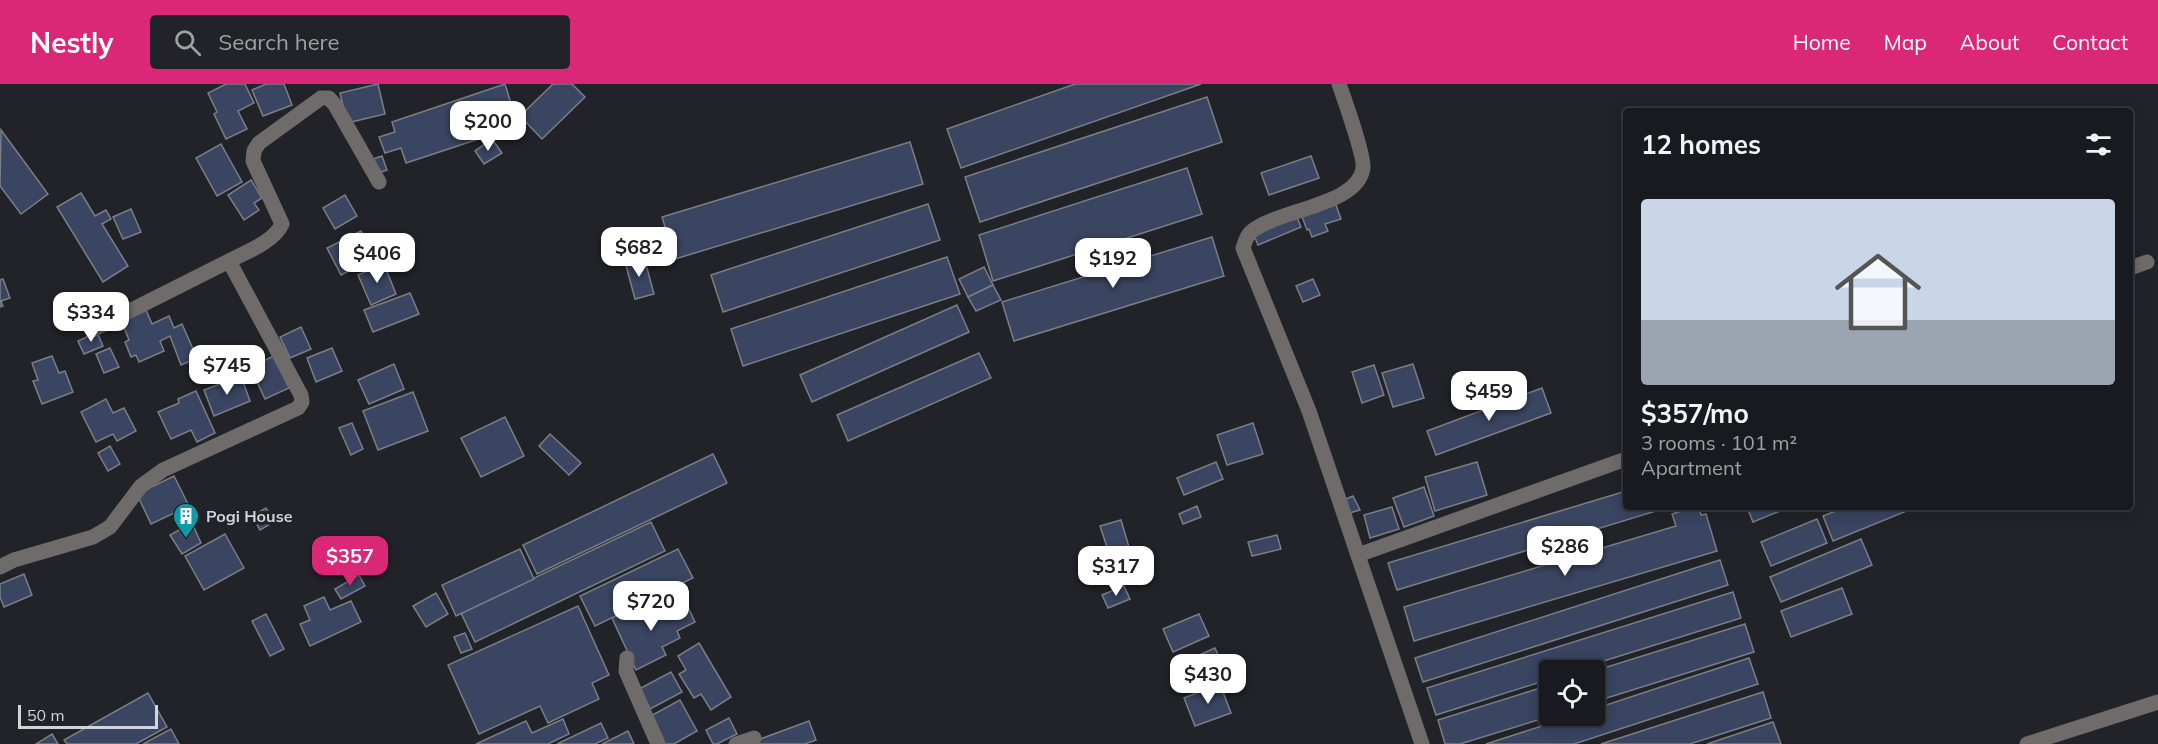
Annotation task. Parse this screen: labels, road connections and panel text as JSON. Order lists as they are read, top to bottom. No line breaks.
{"places":{"building":["Pogi House"]},"scale_bar":"50 m","page":{"header":"Nestly","search":"Search here","nav":["Home","Map","About","Contact"],"price":["$200","$682","$406","$192","$334","$745","$459","$286","$357","$317","$720","$430"],"heading":"12 homes","list":[{"name":"$357/mo","note":"3 rooms · 101 m² · Apartment"}],"scale":"50 m"}}
